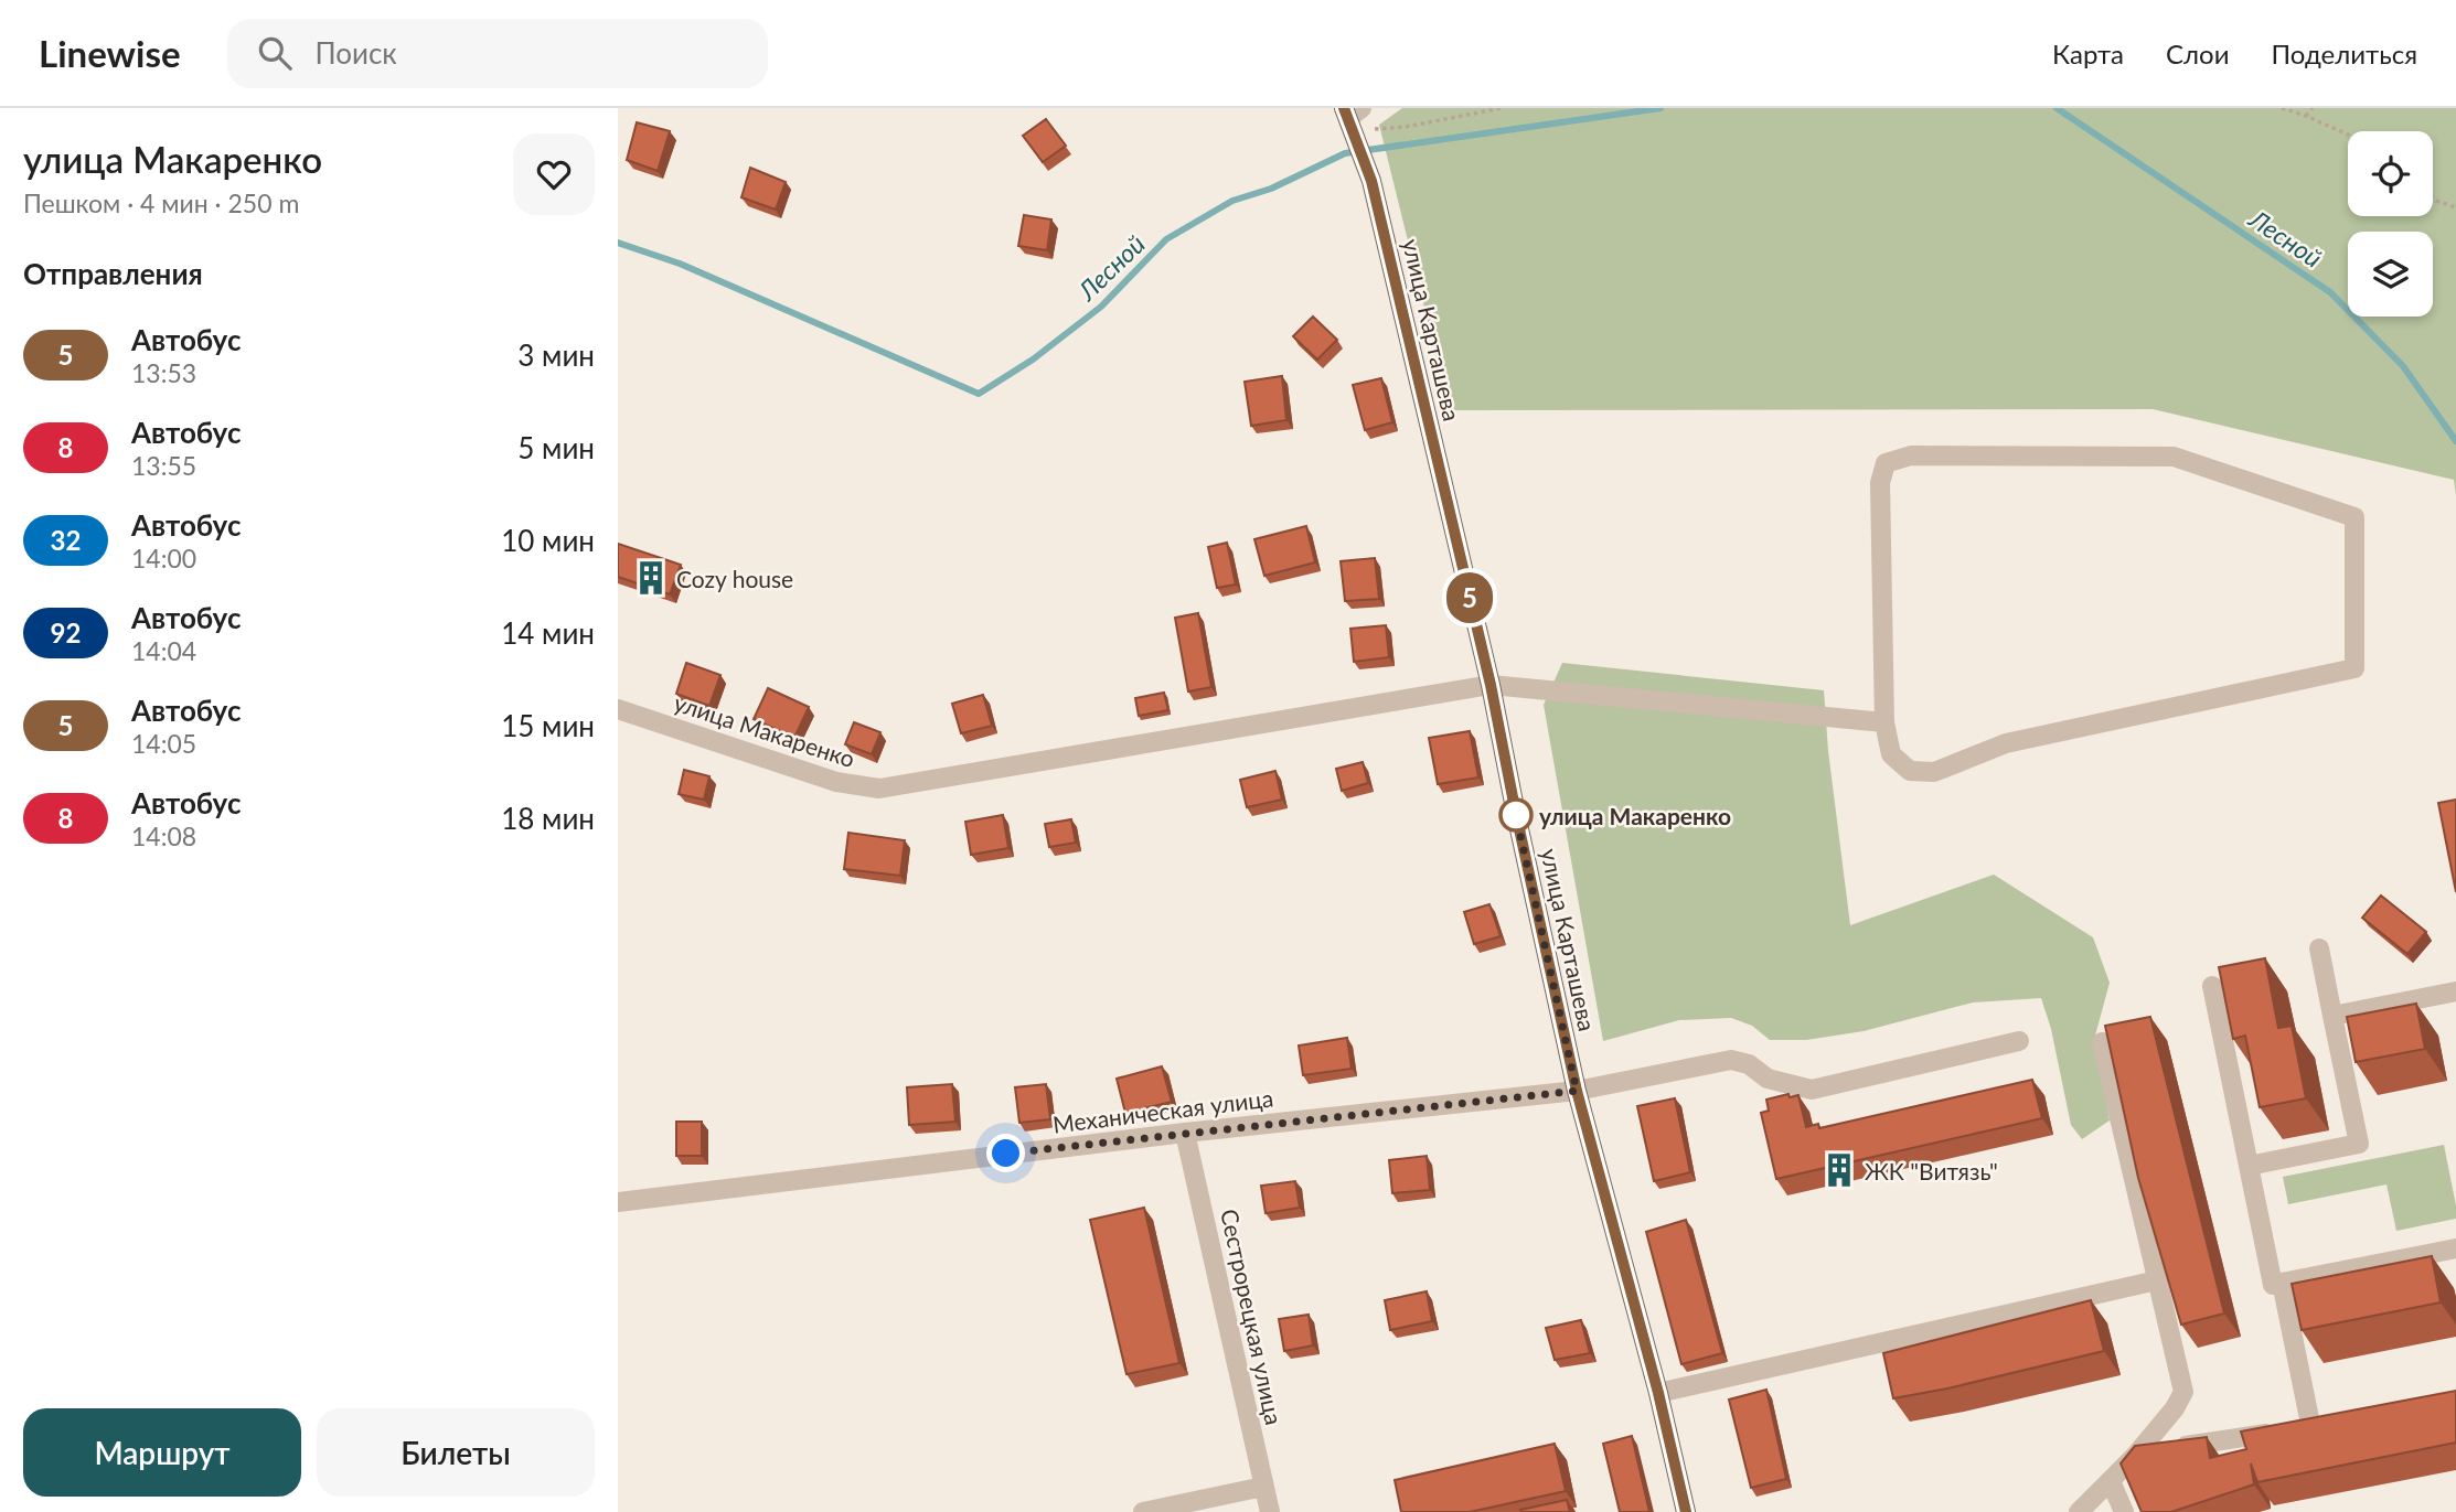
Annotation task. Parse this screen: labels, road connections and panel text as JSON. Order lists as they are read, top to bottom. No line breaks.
{"streets":{"main road":["улица Карташева"],"street":["улица Макаренко","Механическая улица","Сестрорецкая улица"]},"crossings":[["улица Карташева","улица Макаренко"],["улица Карташева","Механическая улица"],["Механическая улица","Сестрорецкая улица"]],"water":["Лесной"],"places":{"building":["Cozy house","ЖК \"Витязь\""],"other":["улица Макаренко"]},"lines":["bus line 5"],"page":{"header":"Linewise","search":"Поиск","nav":["Карта","Слои","Поделиться"],"heading":[["улица Макаренко","Пешком · 4 мин · 250 m"],"Отправления"],"on_map":"5","list":[{"mark":"5","name":"Автобус","note":"13:53","value":"3 мин"},{"mark":"8","name":"Автобус","note":"13:55","value":"5 мин"},{"mark":"32","name":"Автобус","note":"14:00","value":"10 мин"},{"mark":"92","name":"Автобус","note":"14:04","value":"14 мин"},{"mark":"5","name":"Автобус","note":"14:05","value":"15 мин"},{"mark":"8","name":"Автобус","note":"14:08","value":"18 мин"}],"buttons":["Маршрут","Билеты"]}}
